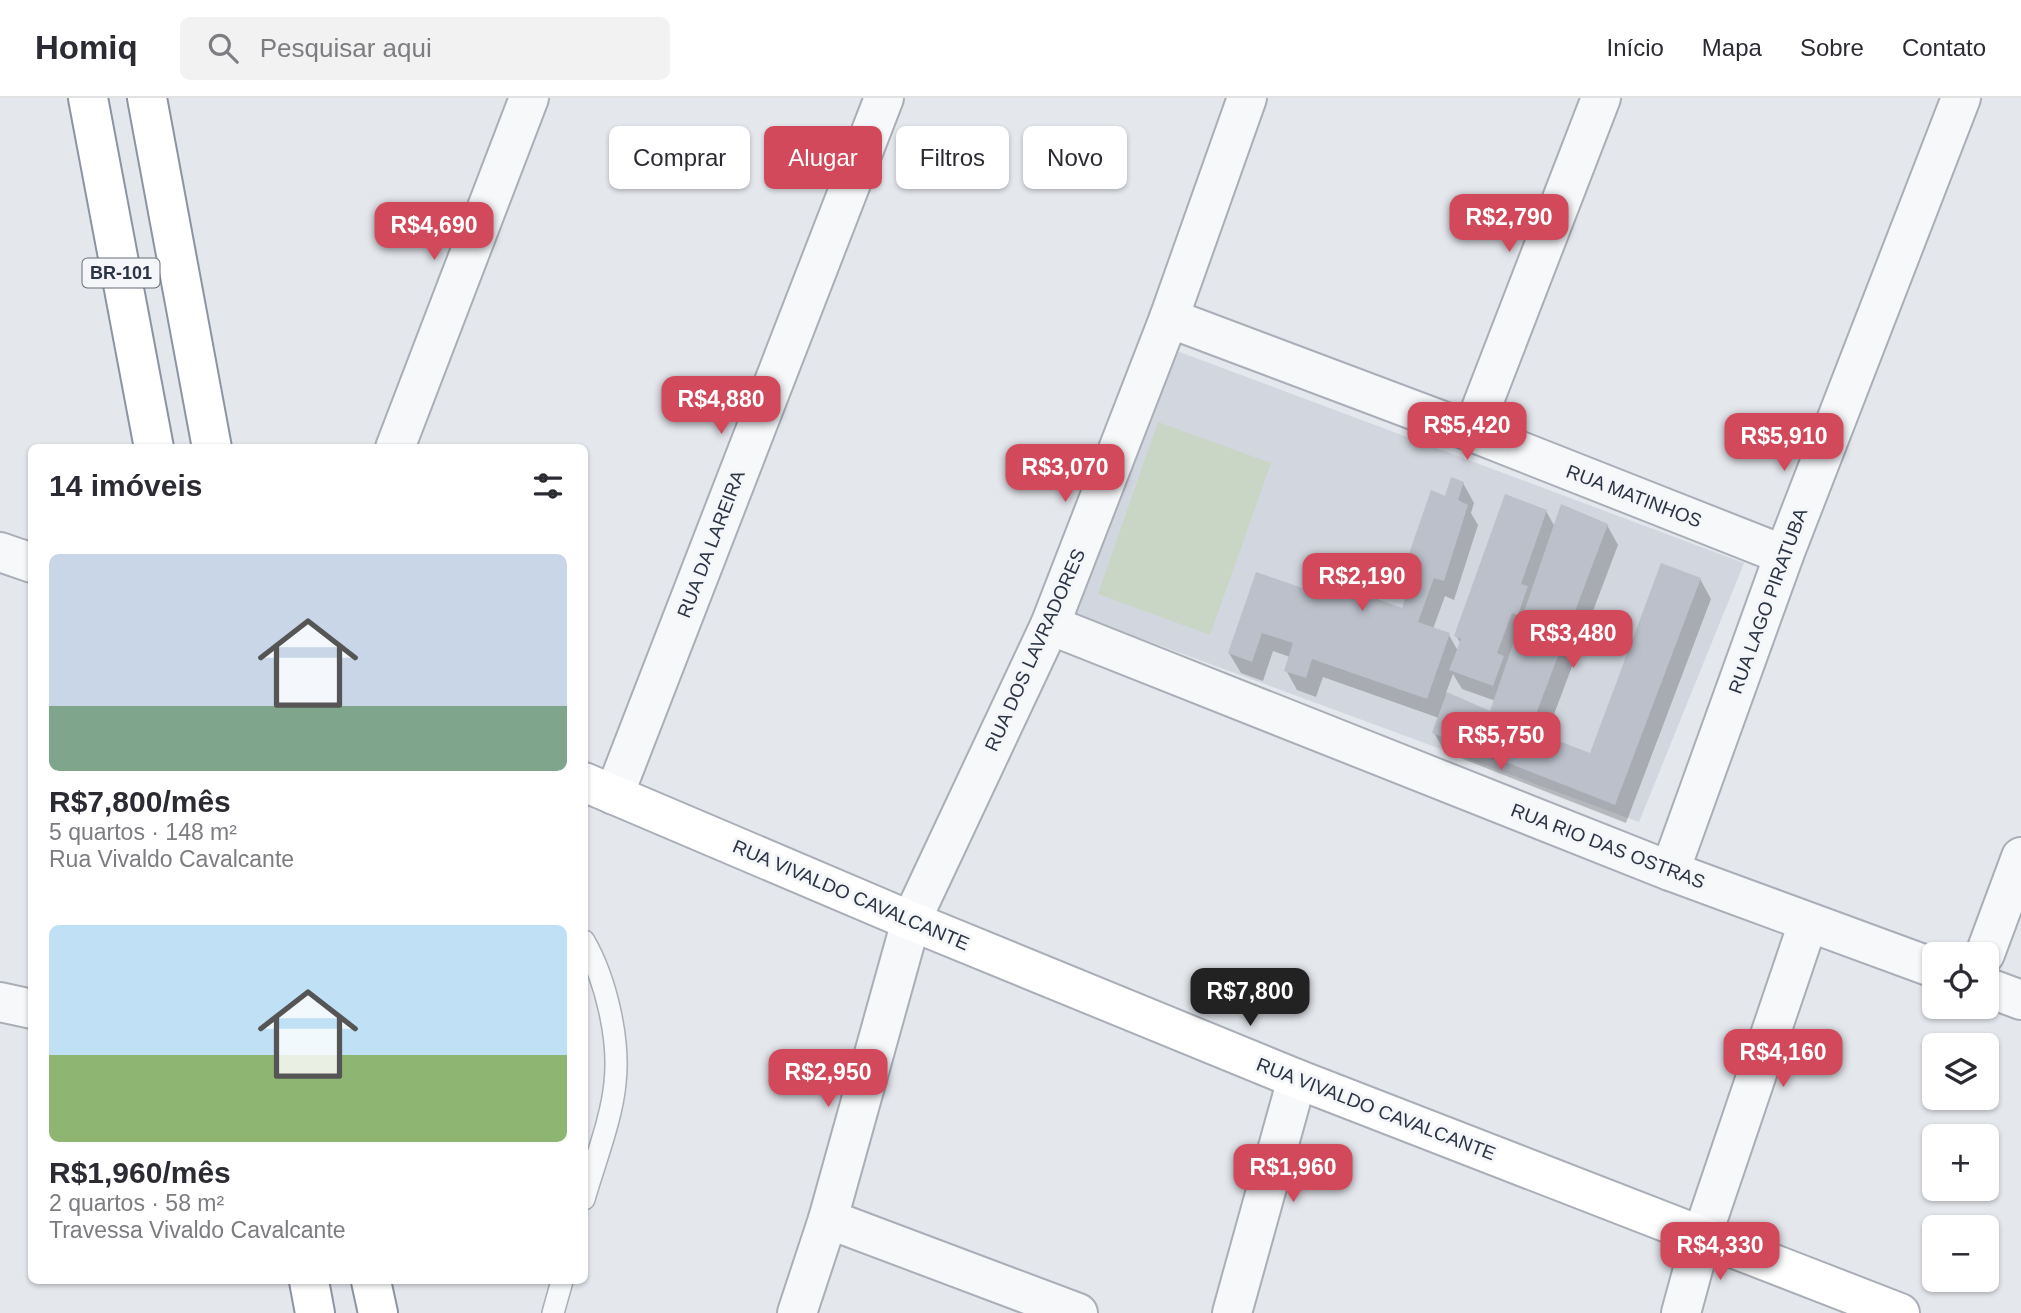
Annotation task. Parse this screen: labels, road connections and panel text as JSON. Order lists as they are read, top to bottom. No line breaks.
{"streets":{"main road":["BR-101","RUA VIVALDO CAVALCANTE"],"street":["RUA MATINHOS","RUA DA LAREIRA","RUA LAGO PIRATUBA","RUA DOS LAVRADORES","RUA RIO DAS OSTRAS"]},"crossings":[["RUA MATINHOS","RUA LAGO PIRATUBA"],["RUA MATINHOS","RUA DOS LAVRADORES"],["RUA DA LAREIRA","RUA VIVALDO CAVALCANTE"],["RUA LAGO PIRATUBA","RUA RIO DAS OSTRAS"],["RUA DOS LAVRADORES","RUA RIO DAS OSTRAS"],["RUA DOS LAVRADORES","RUA VIVALDO CAVALCANTE"]],"page":{"header":"Homiq","search":"Pesquisar aqui","nav":["Início","Mapa","Sobre","Contato"],"chip":["Comprar","Alugar","Filtros","Novo"],"price":["R$2,790","R$4,690","R$4,880","R$5,420","R$5,910","R$3,070","R$2,190","R$3,480","R$5,750","R$7,800","R$4,160","R$2,950","R$1,960","R$4,330"],"heading":"14 imóveis","list":[{"name":"R$7,800/mês","note":"5 quartos · 148 m² · Rua Vivaldo Cavalcante"},{"name":"R$1,960/mês","note":"2 quartos · 58 m² · Travessa Vivaldo Cavalcante"}],"map_buttons":["+","−"]}}
